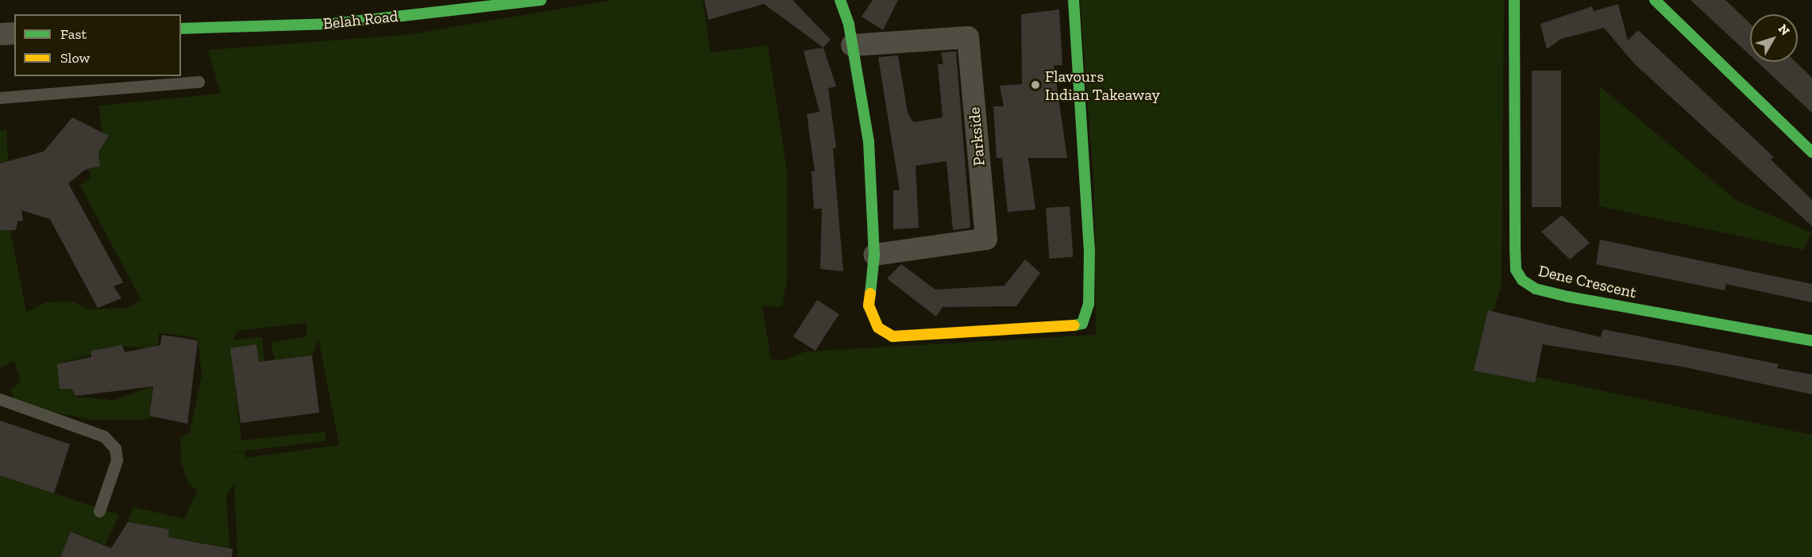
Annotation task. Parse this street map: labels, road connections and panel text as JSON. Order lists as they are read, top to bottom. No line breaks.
{"streets":{"street":["Belah Road","Parkside","Dene Crescent"]},"places":["Flavours Indian Takeaway"],"legend":["Fast","Slow"],"north":"top right"}
